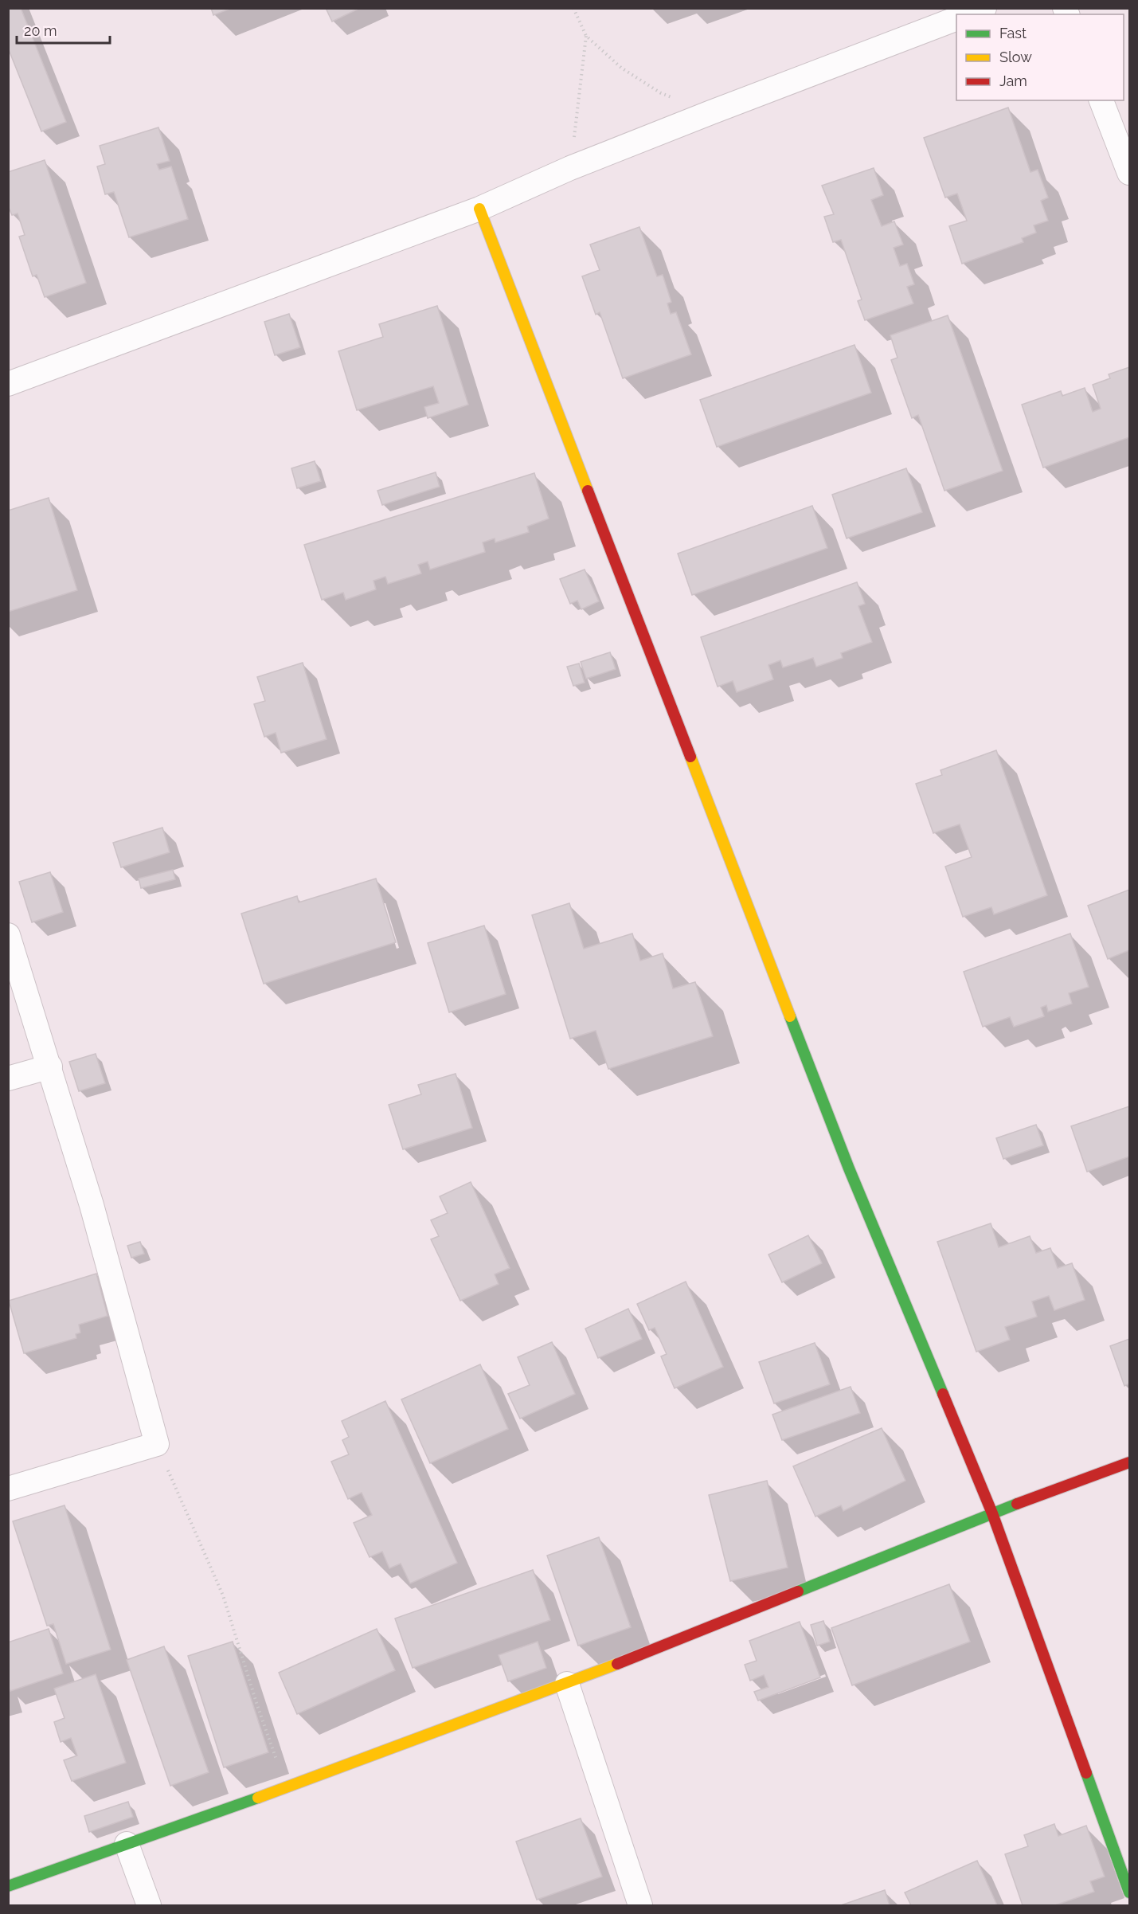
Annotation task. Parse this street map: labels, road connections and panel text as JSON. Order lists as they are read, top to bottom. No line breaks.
{"legend":["Fast","Slow","Jam"],"scale_bar":"20 m"}
